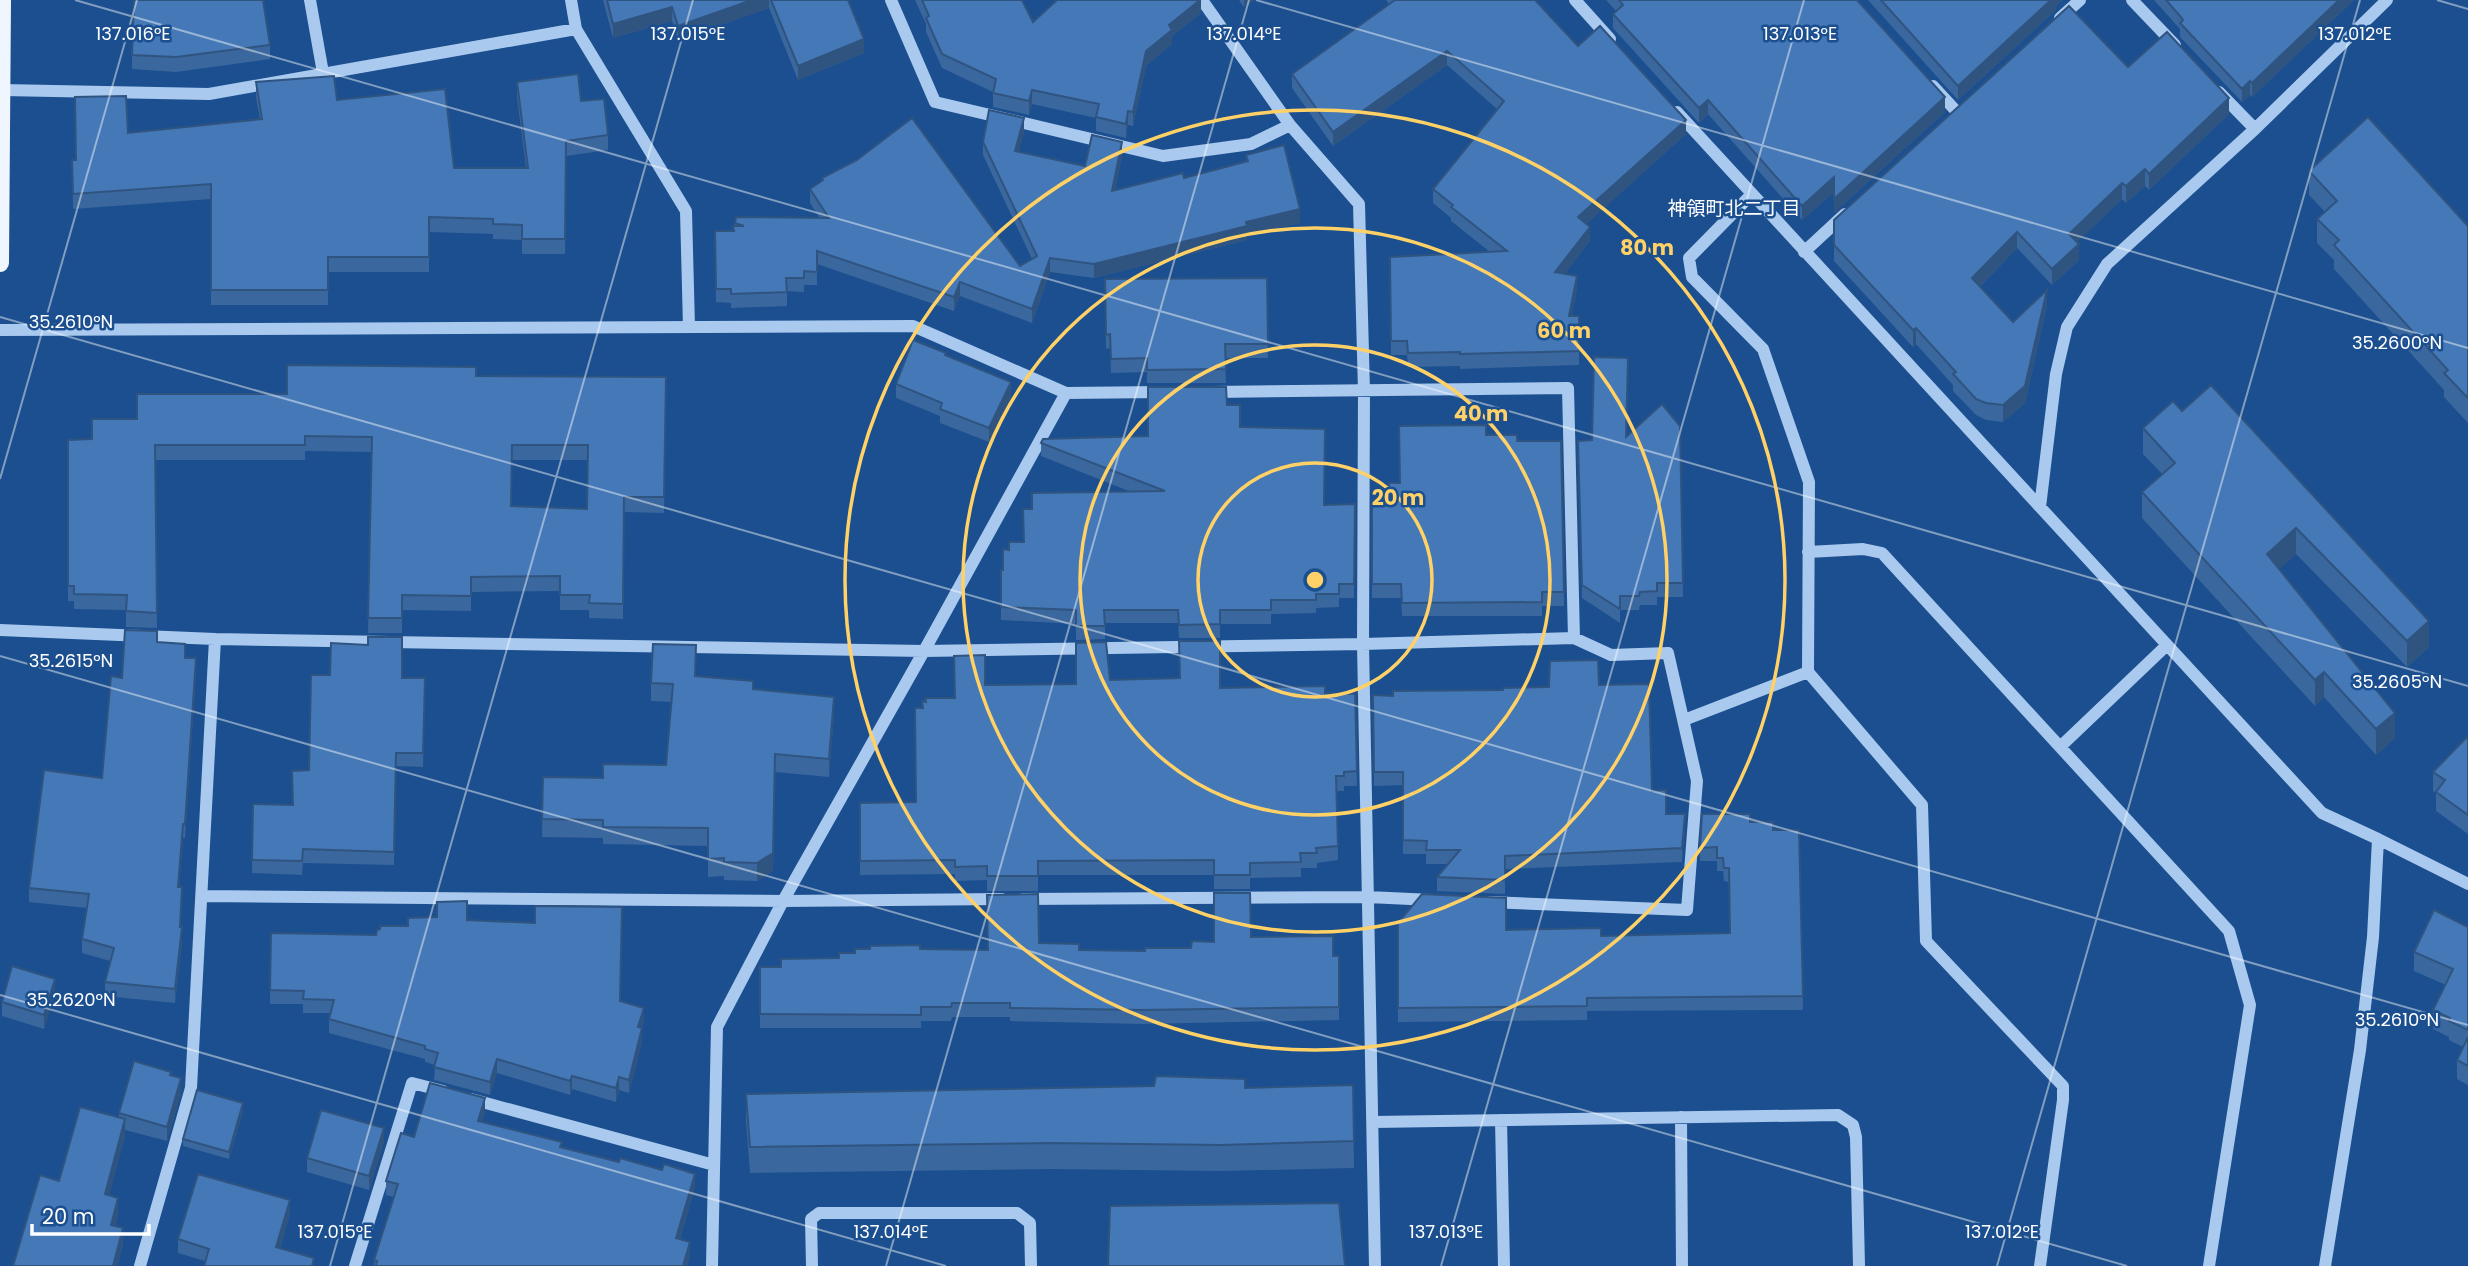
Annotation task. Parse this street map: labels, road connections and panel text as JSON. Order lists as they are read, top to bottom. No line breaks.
{"districts":["神領町北二丁目"],"scale_bar":"20 m","coordinates":["137.016°E","137.015°E","137.014°E","137.013°E","137.012°E","35.2610°N","35.2600°N","35.2615°N","35.2605°N","35.2620°N"],"rings":["80 m","60 m","40 m","20 m"]}
